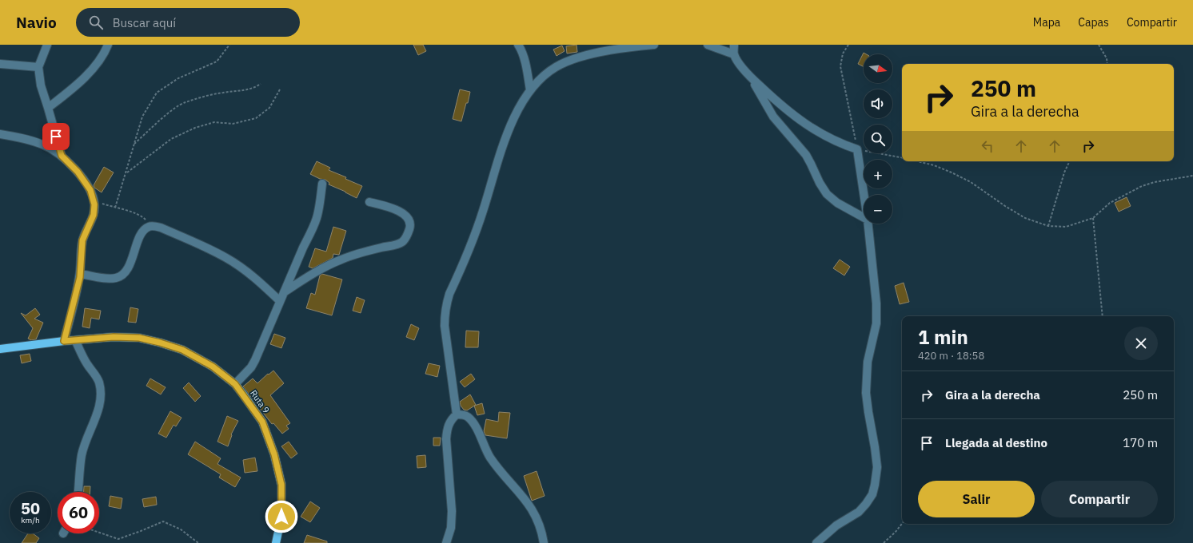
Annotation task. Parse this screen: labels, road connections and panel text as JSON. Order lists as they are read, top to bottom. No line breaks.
{"streets":{"main road":["Ruta 9"]},"north":"right","page":{"header":"Navio","search":"Buscar aquí","nav":["Mapa","Capas","Compartir"],"map_buttons":["+","−"],"turn":["250 m","Gira a la derecha"],"heading":["1 min","420 m · 18:58"],"list":[{"name":"Gira a la derecha","value":"250 m"},{"name":"Llegada al destino","value":"170 m"}],"buttons":["Salir","Compartir"],"speed":"50 km/h","limit":"60"}}
